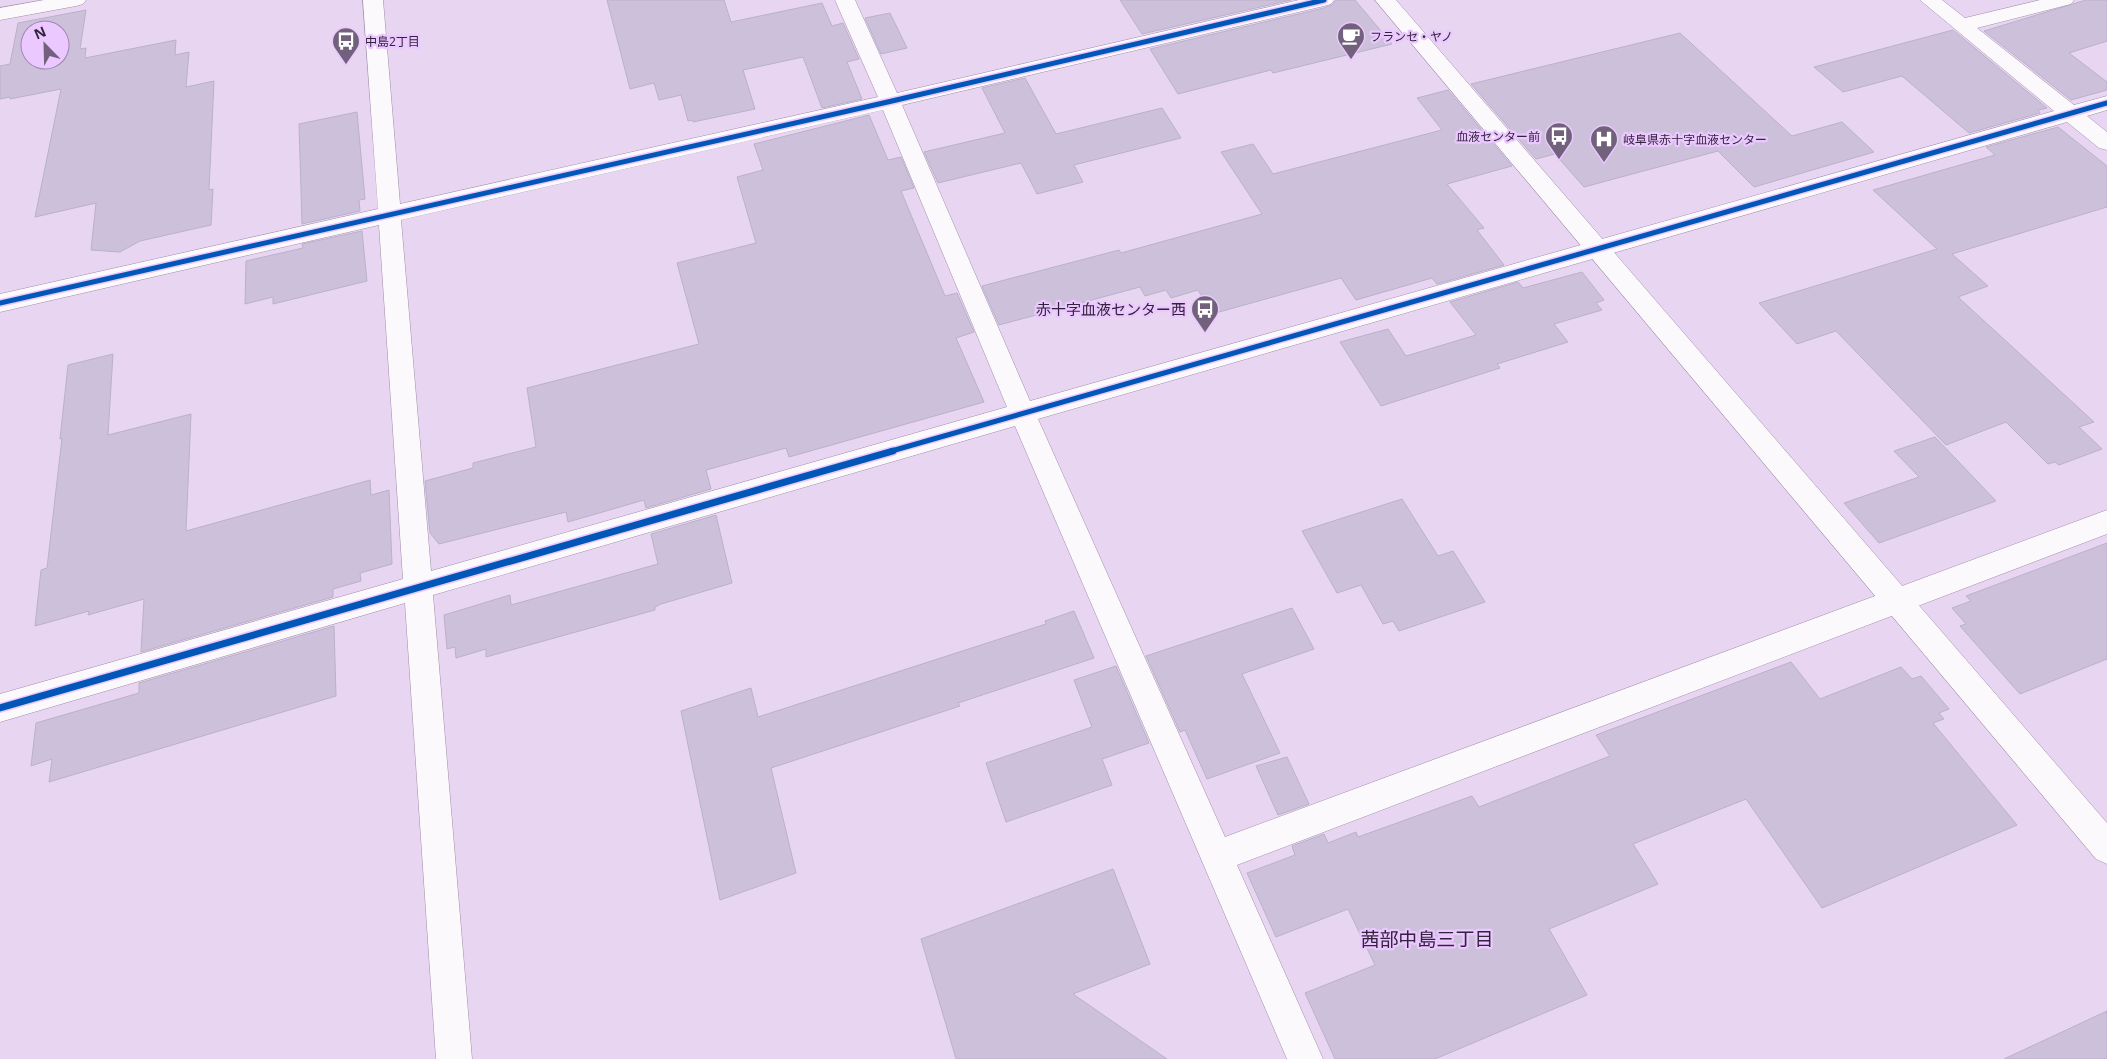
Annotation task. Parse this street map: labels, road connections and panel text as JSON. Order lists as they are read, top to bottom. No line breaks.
{"districts":["茜部中島三丁目"],"places":{"cafe":["フランセ・ヤノ"],"bus stop":["中島2丁目","血液センター前","赤十字血液センター西"],"hospital":["岐阜県赤十字血液センター"]},"north":"top left"}
